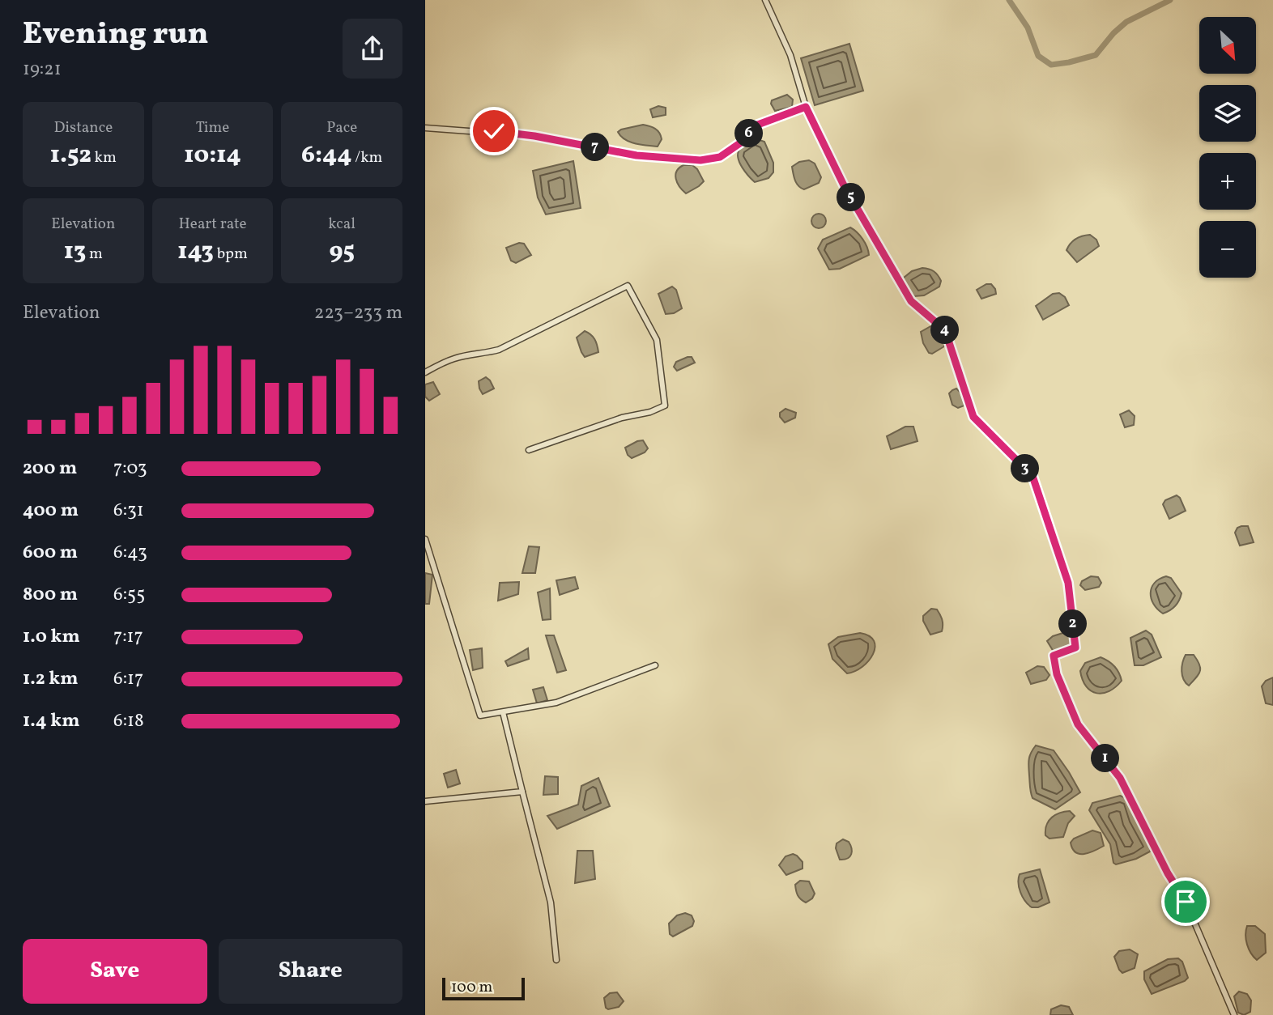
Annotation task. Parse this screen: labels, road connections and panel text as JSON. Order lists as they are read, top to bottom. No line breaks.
{"scale_bar":"100 m","north":"bottom right","page":{"heading":["Evening run","19:21"],"map_buttons":["+","−"],"stats":[["Distance","1.52 km"],["Time","10:14"],["Pace","6:44 /km"],["Elevation","13 m"],["Heart rate","143 bpm"],["kcal","95"]],"pins":["6","7","5","4","3","2","1"],"chart":["Elevation","223–233 m"],"list":[{"name":"200 m","note":"7:03"},{"name":"400 m","note":"6:31"},{"name":"600 m","note":"6:43"},{"name":"800 m","note":"6:55"},{"name":"1.0 km","note":"7:17"},{"name":"1.2 km","note":"6:17"},{"name":"1.4 km","note":"6:18"}],"buttons":["Save","Share"],"scale":"100 m"}}
